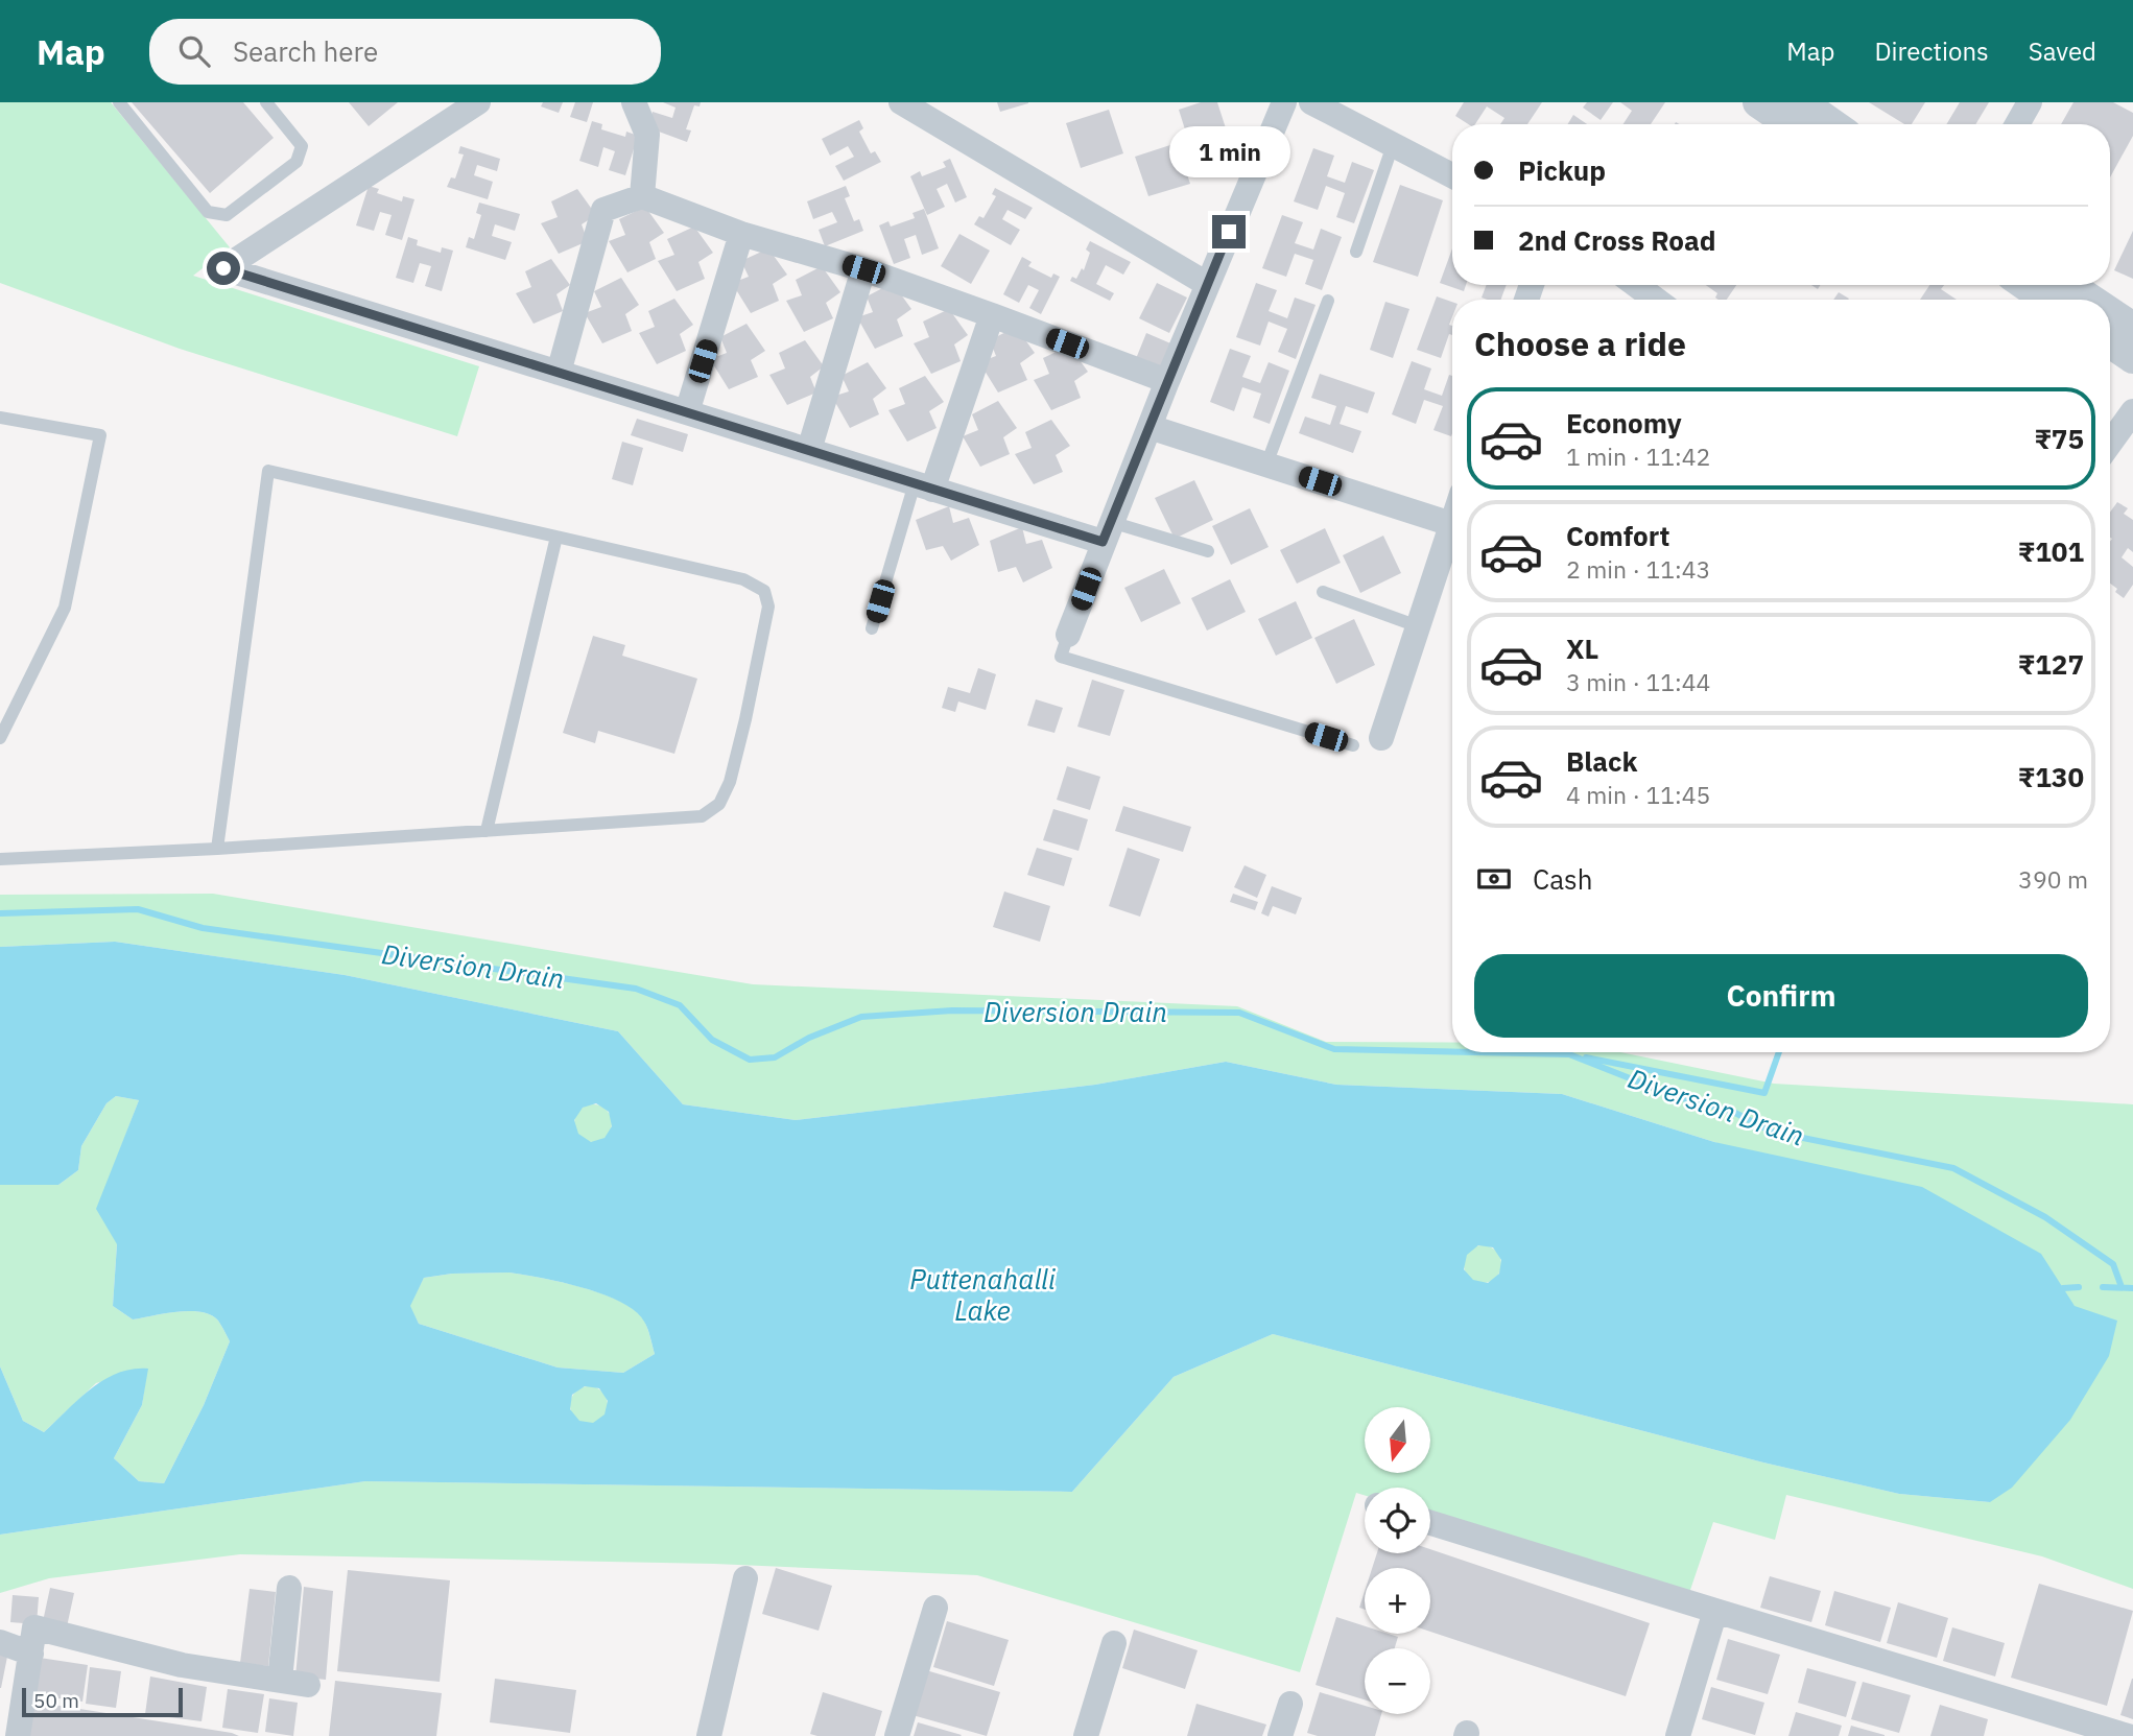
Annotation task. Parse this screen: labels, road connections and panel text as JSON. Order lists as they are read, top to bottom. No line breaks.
{"water":["Diversion Drain","Puttenahalli Lake"],"scale_bar":"50 m","north":"bottom","page":{"header":"Map","search":"Search here","nav":["Map","Directions","Saved"],"banner":["Pickup","2nd Cross Road"],"bubble":"1 min","heading":"Choose a ride","list":[{"name":"Economy","note":"1 min · 11:42","value":"₹75"},{"name":"Comfort","note":"2 min · 11:43","value":"₹101"},{"name":"XL","note":"3 min · 11:44","value":"₹127"},{"name":"Black","note":"4 min · 11:45","value":"₹130"}],"pay":["Cash","390 m"],"buttons":"Confirm","map_buttons":["+","−"],"scale":"50 m"}}
